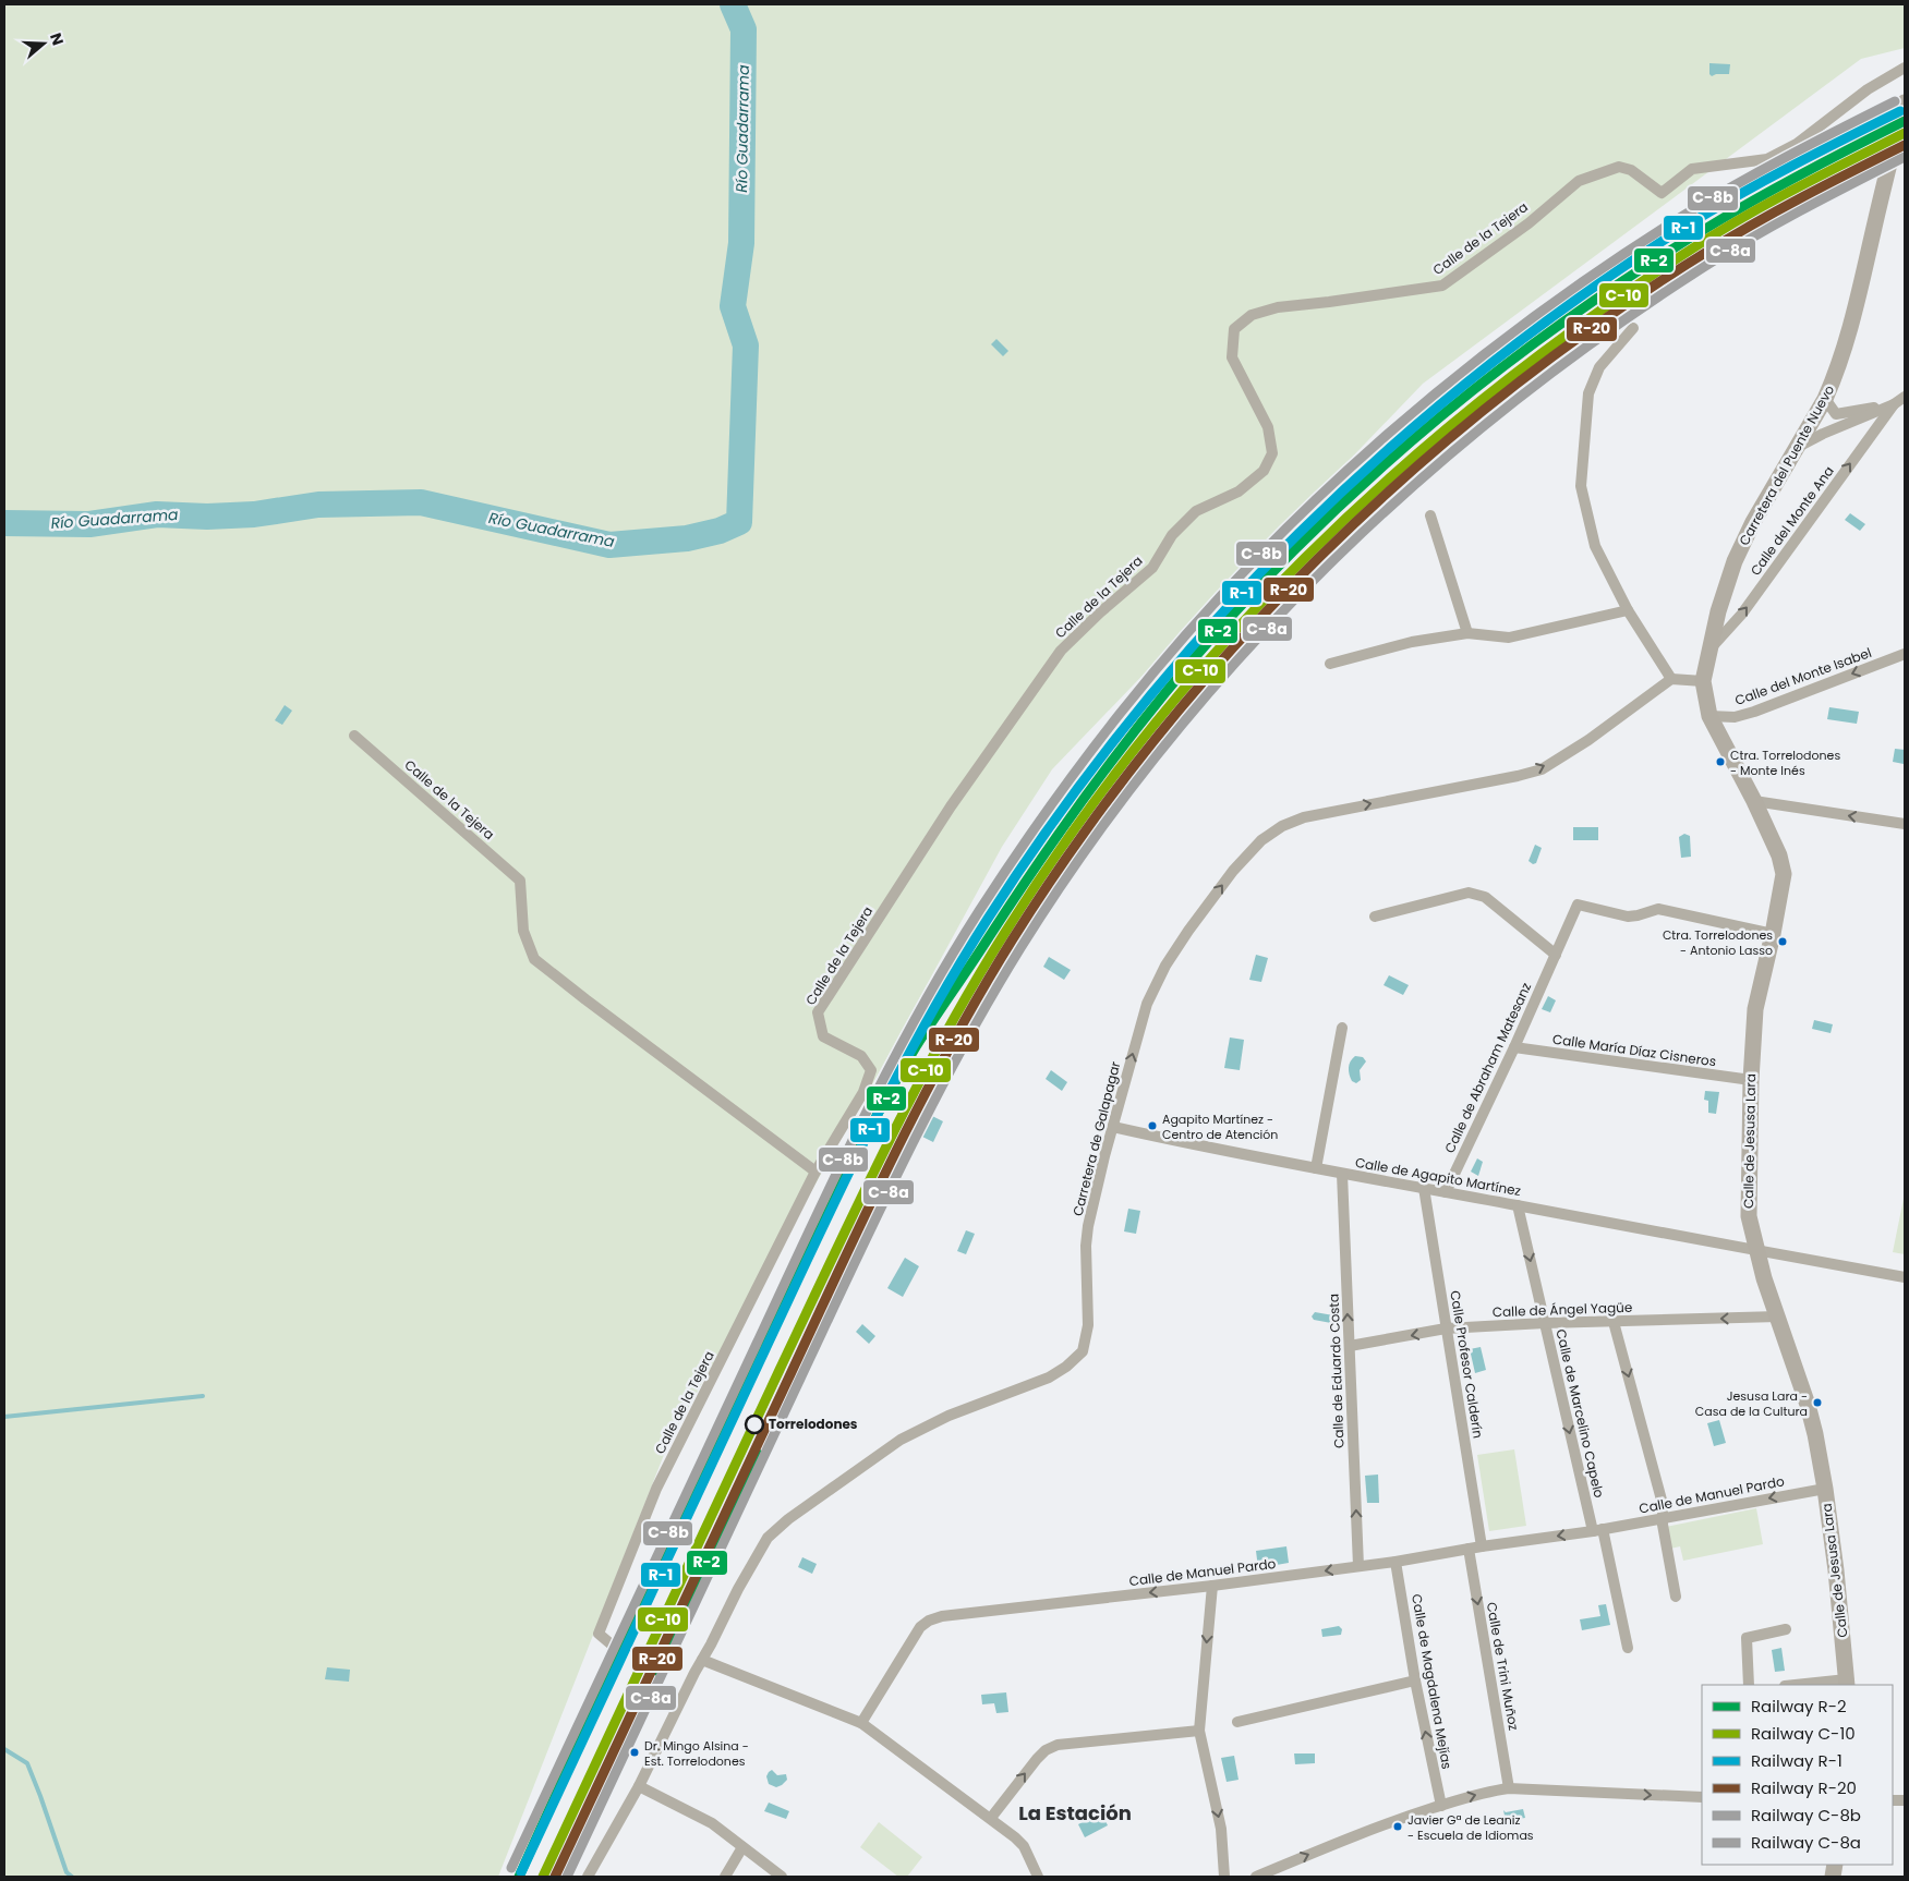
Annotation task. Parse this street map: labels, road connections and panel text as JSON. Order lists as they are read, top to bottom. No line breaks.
{"streets":{"main road":["Carretera del Puente Nuevo","Calle de Jesusa Lara"],"street":["Calle de la Tejera","Calle del Monte Ana","Calle del Monte Isabel","Calle María Díaz Cisneros","Calle de Abraham Matesanz","Carretera de Galapagar","Calle de Agapito Martínez","Calle de Ángel Yagüe","Calle Profesor Calderín","Calle de Eduardo Costa","Calle de Marcelino Capelo","Calle de Manuel Pardo","Calle de Trini Muñoz","Calle de Magdalena Mejías"]},"crossings":[["Carretera del Puente Nuevo","Calle del Monte Ana"],["Carretera del Puente Nuevo","Calle del Monte Isabel"],["Carretera del Puente Nuevo","Calle de Jesusa Lara"],["Calle María Díaz Cisneros","Calle de Abraham Matesanz"],["Calle María Díaz Cisneros","Calle de Jesusa Lara"],["Calle de Abraham Matesanz","Calle de Jesusa Lara"],["Calle de Abraham Matesanz","Calle de Agapito Martínez"],["Carretera de Galapagar","Calle de Agapito Martínez"],["Calle de Jesusa Lara","Calle de Agapito Martínez"],["Calle de Jesusa Lara","Calle de Ángel Yagüe"],["Calle de Jesusa Lara","Calle de Manuel Pardo"],["Calle de Agapito Martínez","Calle Profesor Calderín"],["Calle de Agapito Martínez","Calle de Eduardo Costa"],["Calle de Agapito Martínez","Calle de Marcelino Capelo"],["Calle de Ángel Yagüe","Calle Profesor Calderín"],["Calle de Ángel Yagüe","Calle de Eduardo Costa"],["Calle de Ángel Yagüe","Calle de Marcelino Capelo"],["Calle Profesor Calderín","Calle de Manuel Pardo"],["Calle de Eduardo Costa","Calle de Manuel Pardo"],["Calle de Marcelino Capelo","Calle de Manuel Pardo"],["Calle de Manuel Pardo","Calle de Trini Muñoz"],["Calle de Manuel Pardo","Calle de Magdalena Mejías"]],"one_way":["Calle del Monte Ana","Calle del Monte Isabel","Carretera de Galapagar","Calle de Ángel Yagüe","Calle de Eduardo Costa","Calle de Manuel Pardo","Calle de Trini Muñoz","Calle de Magdalena Mejías"],"districts":["La Estación"],"water":["Río Guadarrama"],"places":["Ctra. Torrelodones - Monte Inés","Ctra. Torrelodones - Antonio Lasso","Agapito Martínez - Centro de Atención","Jesusa Lara - Casa de la Cultura","Torrelodones","Dr. Mingo Alsina - Est. Torrelodones","Javier Gª de Leaniz - Escuela de Idiomas"],"lines":["rail line C-8b","rail line R-1","rail line R-2","rail line C-10","rail line R-20","rail line C-8a"],"legend":["Railway R-2","Railway C-10","Railway R-1","Railway R-20","Railway C-8b","Railway C-8a"],"north":"right"}
